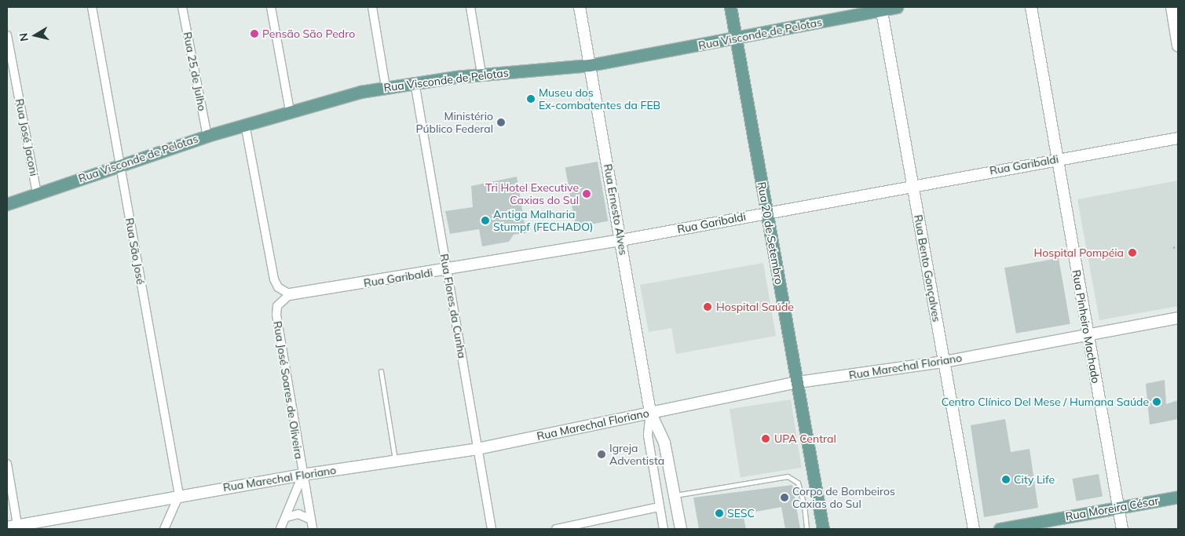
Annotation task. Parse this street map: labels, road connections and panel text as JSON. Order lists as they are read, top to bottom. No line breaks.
{"streets":{"main road":["Rua Visconde de Pelotas","Rua 20 de Setembro","Rua Moreira César"],"street":["Rua 25 de Julho","Rua José Jaconi","Rua Garibaldi","Rua Ernesto Alves","Rua São José","Rua Bento Gonçalves","Rua Flores da Cunha","Rua Pinheiro Machado","Rua Marechal Floriano","Rua José Soares de Oliveira"]},"crossings":[["Rua Visconde de Pelotas","Rua 25 de Julho"],["Rua Visconde de Pelotas","Rua José Jaconi"],["Rua Visconde de Pelotas","Rua Ernesto Alves"],["Rua Visconde de Pelotas","Rua 20 de Setembro"],["Rua Visconde de Pelotas","Rua São José"],["Rua Visconde de Pelotas","Rua Bento Gonçalves"],["Rua Visconde de Pelotas","Rua Flores da Cunha"],["Rua Garibaldi","Rua Ernesto Alves"],["Rua Garibaldi","Rua 20 de Setembro"],["Rua Garibaldi","Rua Bento Gonçalves"],["Rua Garibaldi","Rua Flores da Cunha"],["Rua Garibaldi","Rua Pinheiro Machado"],["Rua Garibaldi","Rua José Soares de Oliveira"],["Rua Ernesto Alves","Rua Marechal Floriano"],["Rua 20 de Setembro","Rua Marechal Floriano"],["Rua São José","Rua Marechal Floriano"],["Rua Bento Gonçalves","Rua Marechal Floriano"],["Rua Flores da Cunha","Rua Marechal Floriano"],["Rua Pinheiro Machado","Rua Marechal Floriano"],["Rua Pinheiro Machado","Rua Moreira César"],["Rua Marechal Floriano","Rua José Soares de Oliveira"]],"places":["Pensão São Pedro","Museu dos Ex-combatentes da FEB","Ministério Público Federal","Tri Hotel Executive Caxias do Sul","Antiga Malharia Stumpf (FECHADO)","Hospital Pompéia","Hospital Saúde","Centro Clínico Del Mese / Humana Saúde","UPA Central","Igreja Adventista","City Life","Corpo de Bombeiros Caxias do Sul","SESC"],"north":"left"}
